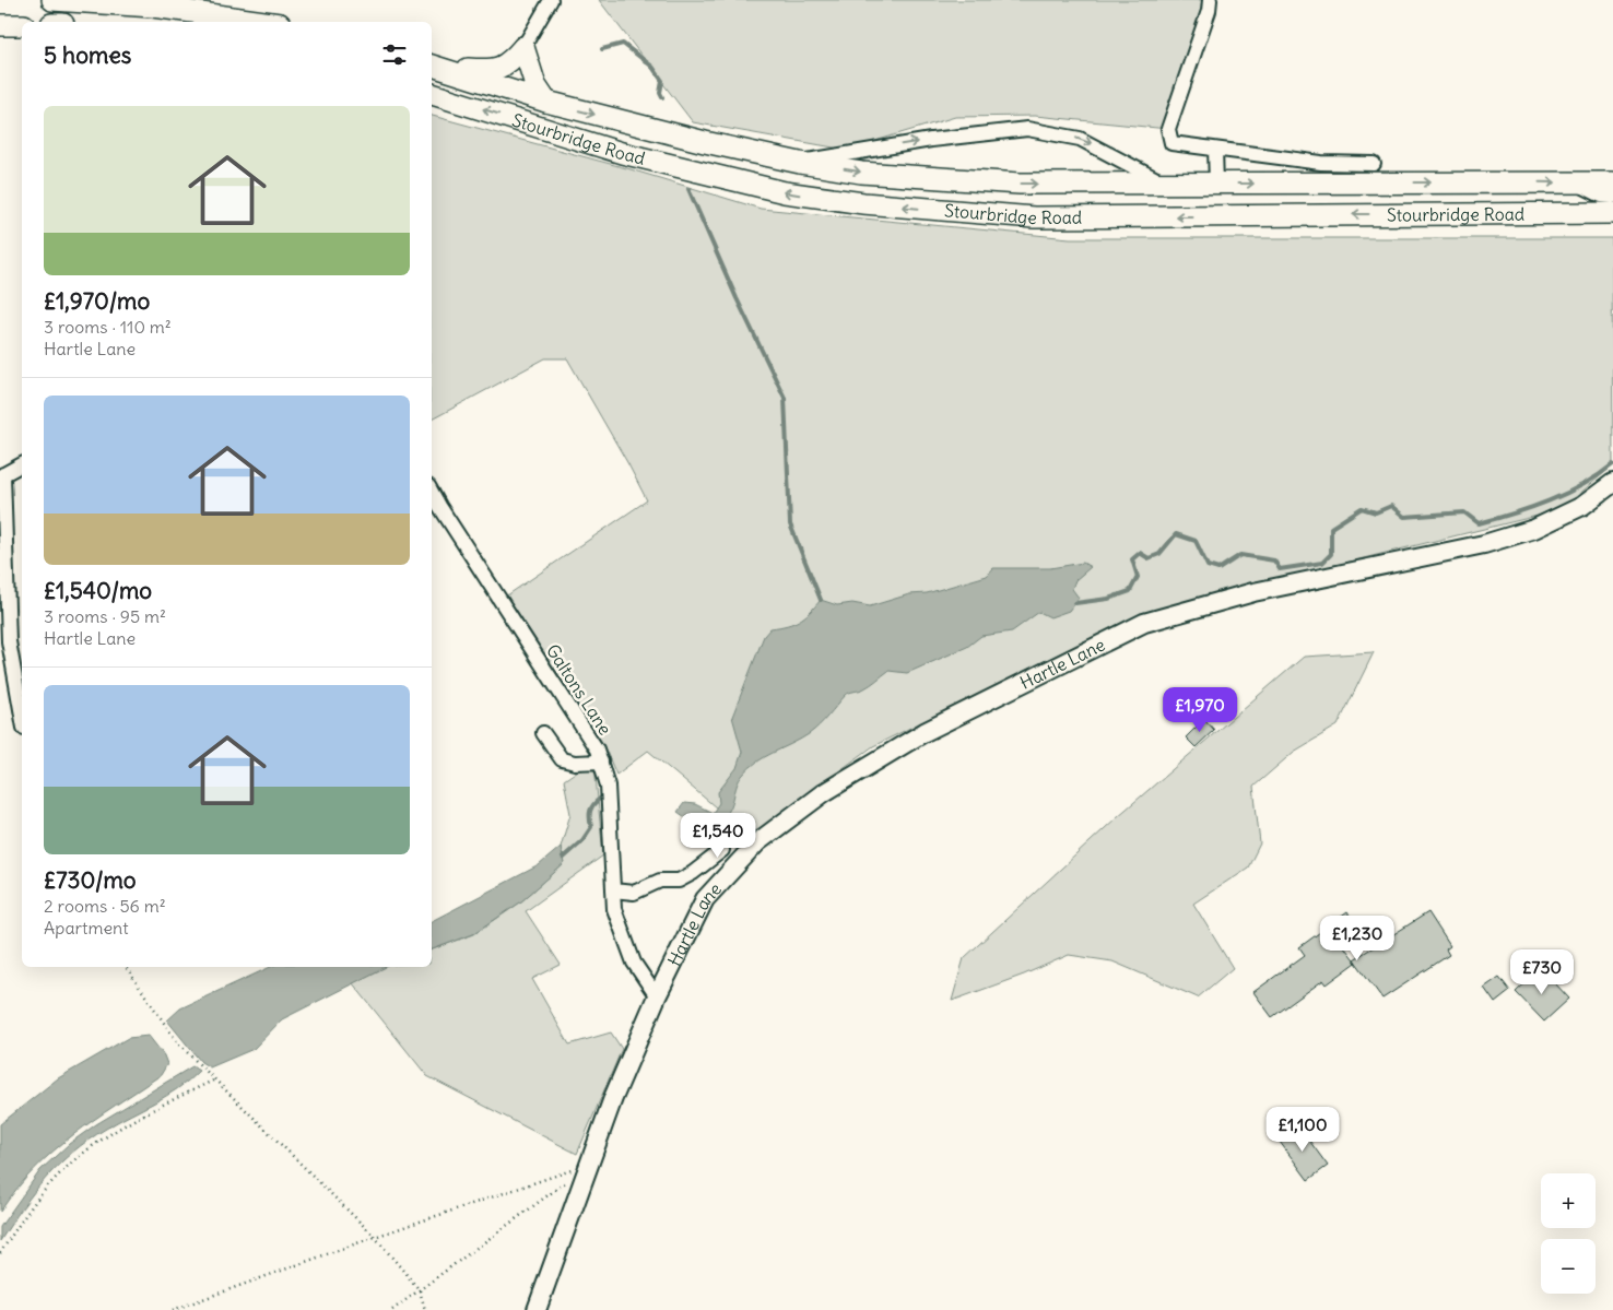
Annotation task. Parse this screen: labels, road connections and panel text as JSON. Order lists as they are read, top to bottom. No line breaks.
{"streets":{"highway":["Stourbridge Road"],"main road":["Hartle Lane"],"street":["Galtons Lane"]},"crossings":[["Hartle Lane","Galtons Lane"]],"page":{"heading":"5 homes","list":[{"name":"£1,970/mo","note":"3 rooms · 110 m² · Hartle Lane"},{"name":"£1,540/mo","note":"3 rooms · 95 m² · Hartle Lane"},{"name":"£730/mo","note":"2 rooms · 56 m² · Apartment"}],"price":["£1,970","£1,540","£1,230","£730","£1,100"],"map_buttons":["+","−"]}}
